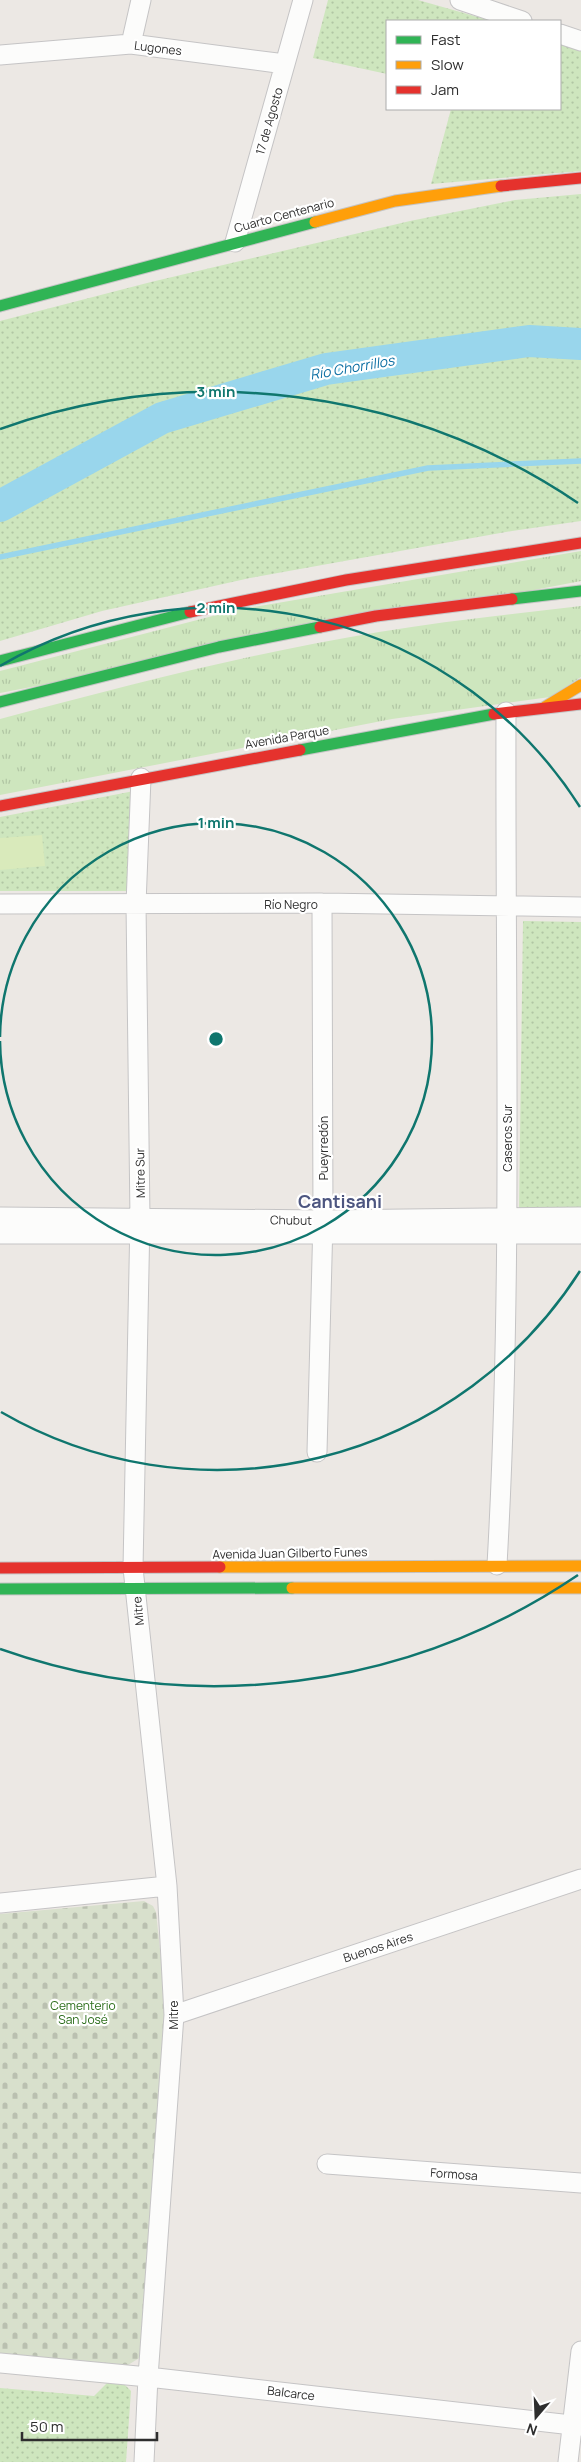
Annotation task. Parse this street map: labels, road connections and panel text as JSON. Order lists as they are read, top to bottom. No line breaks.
{"streets":{"main road":["Cuarto Centenario","Avenida Parque","Avenida Juan Gilberto Funes"],"street":["Lugones","17 de Agosto","Río Negro","Caseros Sur","Pueyrredón","Mitre Sur","Chubut","Mitre","Buenos Aires","Formosa","Balcarce"]},"crossings":[["Lugones","17 de Agosto"],["17 de Agosto","Cuarto Centenario"],["Avenida Parque","Caseros Sur"],["Avenida Parque","Mitre Sur"],["Río Negro","Caseros Sur"],["Río Negro","Pueyrredón"],["Río Negro","Mitre Sur"],["Caseros Sur","Chubut"],["Caseros Sur","Avenida Juan Gilberto Funes"],["Pueyrredón","Chubut"],["Mitre Sur","Chubut"],["Mitre Sur","Avenida Juan Gilberto Funes"],["Mitre Sur","Mitre"],["Avenida Juan Gilberto Funes","Mitre"],["Mitre","Buenos Aires"],["Mitre","Balcarce"]],"districts":["Cantisani"],"water":["Río Chorrillos"],"parks":["Cementerio San José"],"legend":["Fast","Slow","Jam"],"scale_bar":"50 m","north":"bottom","rings":["3 min","2 min","1 min"]}
